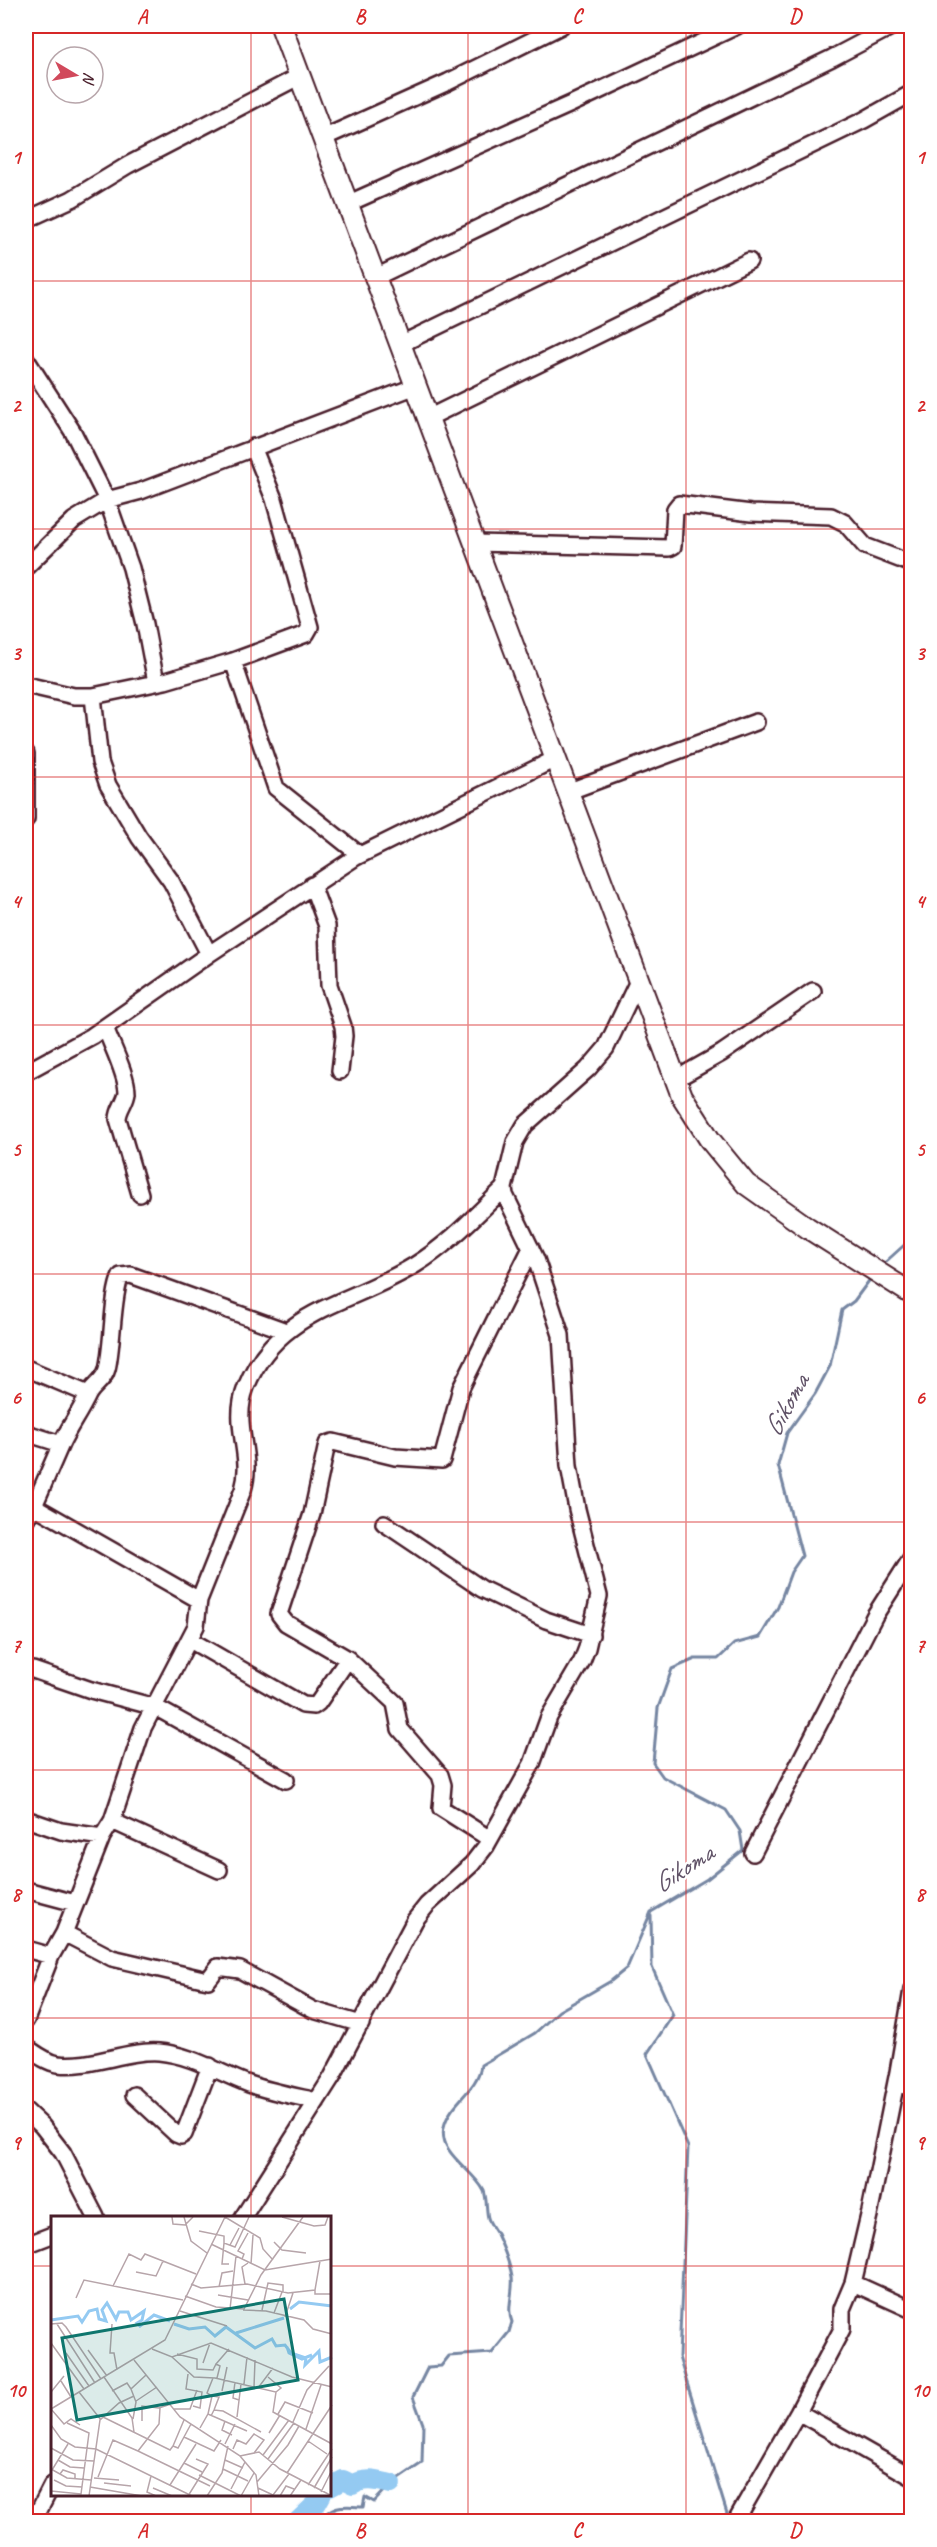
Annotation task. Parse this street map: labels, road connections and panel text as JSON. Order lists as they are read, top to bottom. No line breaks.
{"water":["Gikoma"],"north":"right","grid":{"columns":["A","B","C","D"],"rows":["1","2","3","4","5","6","7","8","9","10"]}}
